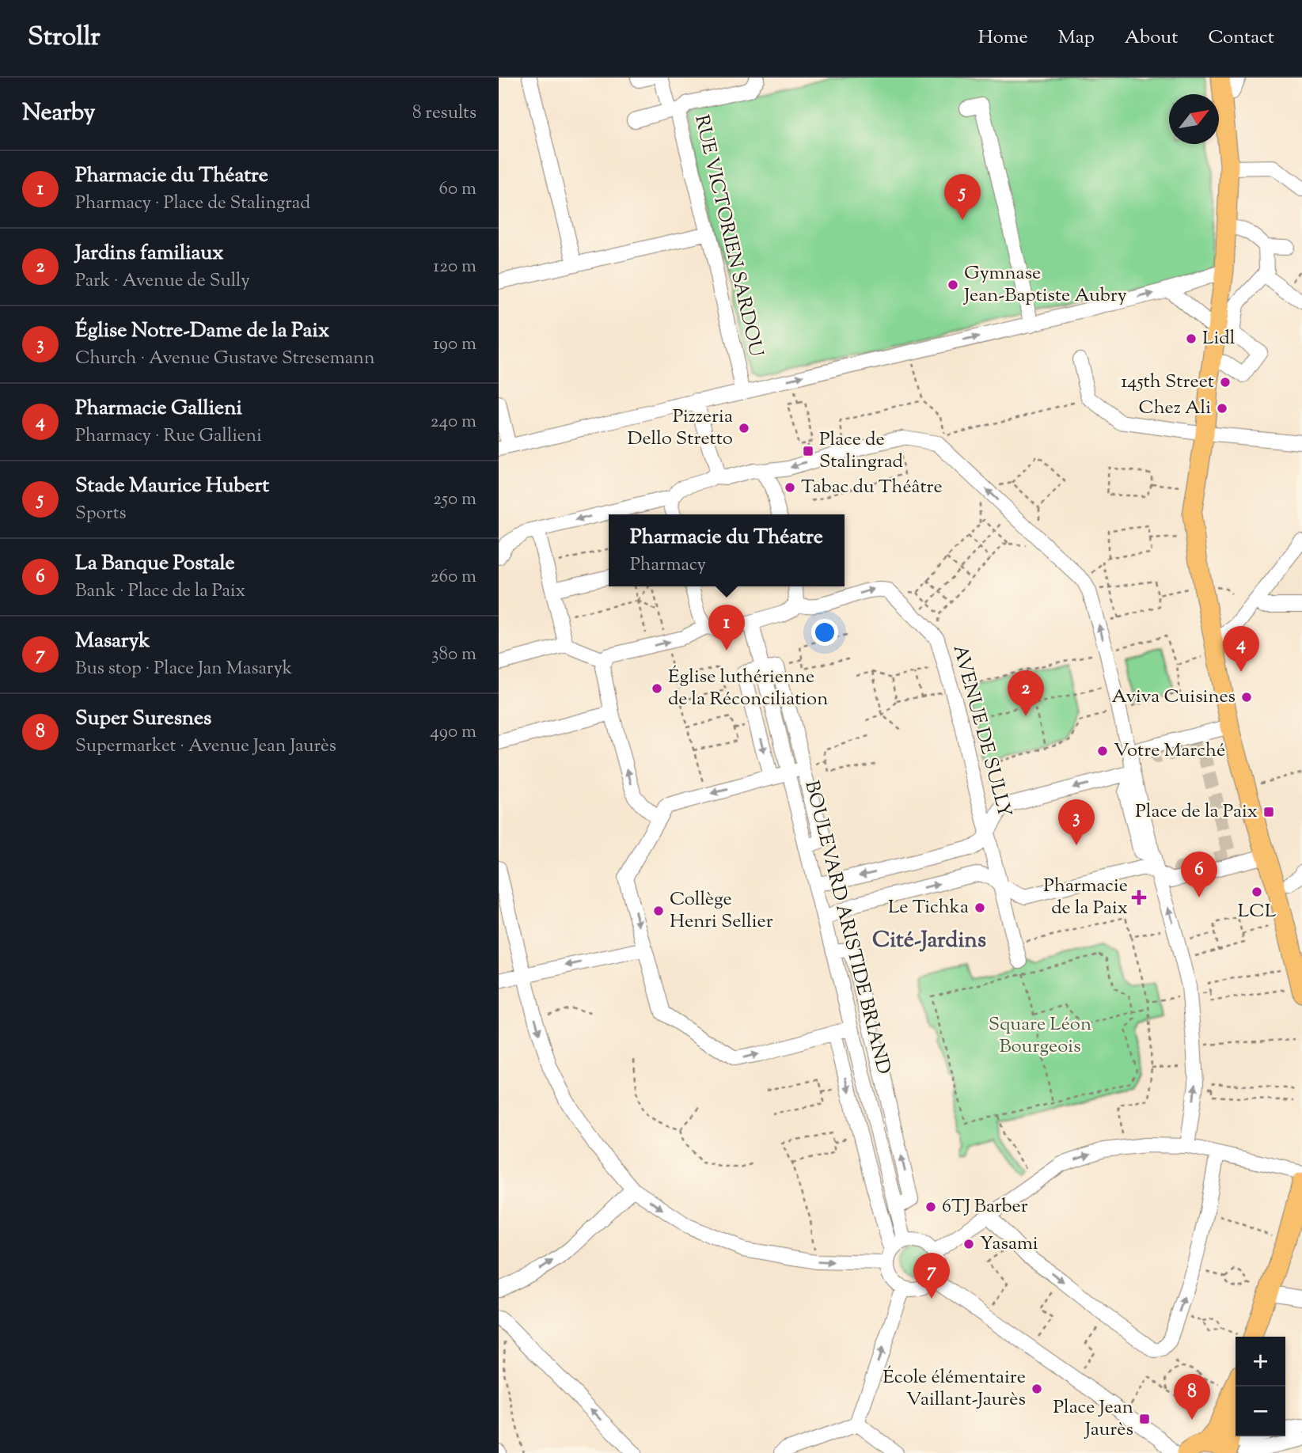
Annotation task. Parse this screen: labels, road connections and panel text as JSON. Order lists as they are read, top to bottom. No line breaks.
{"streets":{"street":["RUE VICTORIEN SARDOU","AVENUE DE SULLY","BOULEVARD ARISTIDE BRIAND"]},"districts":["Cité-Jardins"],"parks":["Square Léon Bourgeois"],"places":{"other":["Gymnase Jean-Baptiste Aubry","Lidl","145th Street","Chez Ali","Pizzeria Dello Stretto","Tabac du Théâtre","Église luthérienne de la Réconciliation","Aviva Cuisines","Votre Marché","LCL","Le Tichka","Collège Henri Sellier","6TJ Barber","Yasami","École élémentaire Vaillant-Jaurès"],"transit":["Place de Stalingrad","Place de la Paix","Place Jean Jaurès"],"health":["Pharmacie de la Paix"]},"north":"top right","page":{"header":"Strollr","nav":["Home","Map","About","Contact"],"heading":["Nearby","8 results"],"list":[{"mark":"1","name":"Pharmacie du Théatre","note":"Pharmacy · Place de Stalingrad","value":"60 m"},{"mark":"2","name":"Jardins familiaux","note":"Park · Avenue de Sully","value":"120 m"},{"mark":"3","name":"Église Notre-Dame de la Paix","note":"Church · Avenue Gustave Stresemann","value":"190 m"},{"mark":"4","name":"Pharmacie Gallieni","note":"Pharmacy · Rue Gallieni","value":"240 m"},{"mark":"5","name":"Stade Maurice Hubert","note":"Sports","value":"250 m"},{"mark":"6","name":"La Banque Postale","note":"Bank · Place de la Paix","value":"260 m"},{"mark":"7","name":"Masaryk","note":"Bus stop · Place Jan Masaryk","value":"380 m"},{"mark":"8","name":"Super Suresnes","note":"Supermarket · Avenue Jean Jaurès","value":"490 m"}],"pins":["5","1","4","2","3","6","7","8"],"popup":["Pharmacie du Théatre","Pharmacy"],"map_buttons":["+","−"]}}
